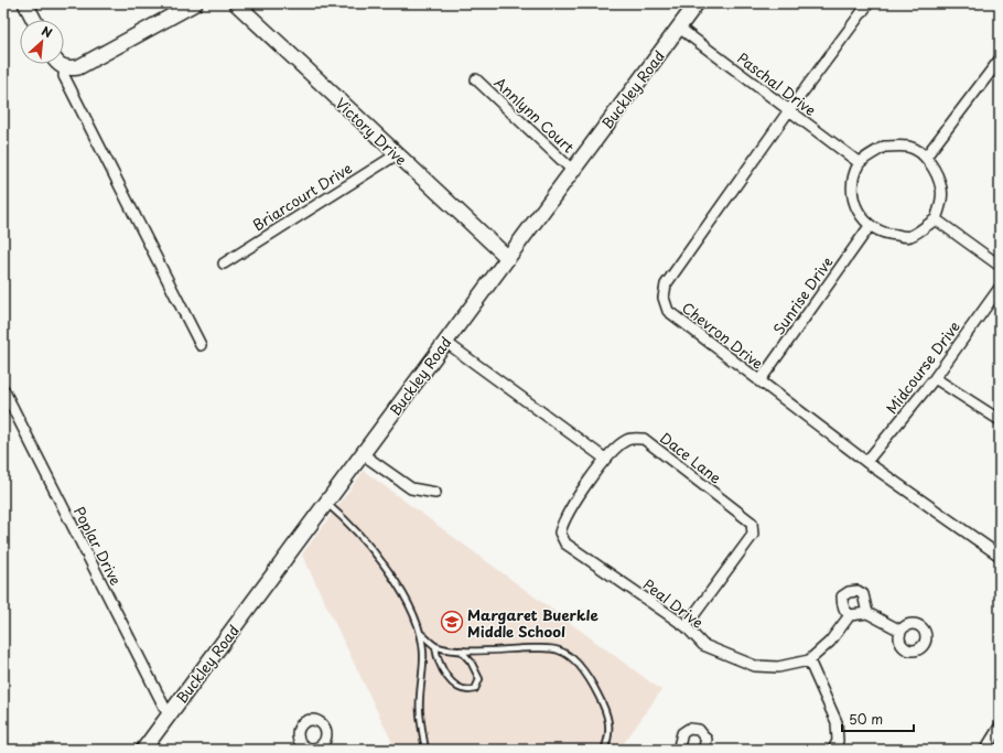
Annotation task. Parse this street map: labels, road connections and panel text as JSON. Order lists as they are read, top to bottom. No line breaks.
{"streets":{"street":["Paschal Drive","Buckley Road","Annlynn Court","Victory Drive","Briarcourt Drive","Sunrise Drive","Chevron Drive","Midcourse Drive","Dace Lane","Poplar Drive","Peal Drive"]},"crossings":[["Paschal Drive","Buckley Road"],["Paschal Drive","Sunrise Drive"],["Paschal Drive","Chevron Drive"],["Buckley Road","Annlynn Court"],["Buckley Road","Victory Drive"],["Buckley Road","Poplar Drive"],["Victory Drive","Briarcourt Drive"],["Sunrise Drive","Chevron Drive"],["Chevron Drive","Midcourse Drive"],["Dace Lane","Peal Drive"]],"places":{"school or university":["Margaret Buerkle Middle School"]},"scale_bar":"50 m","north":"top right"}
